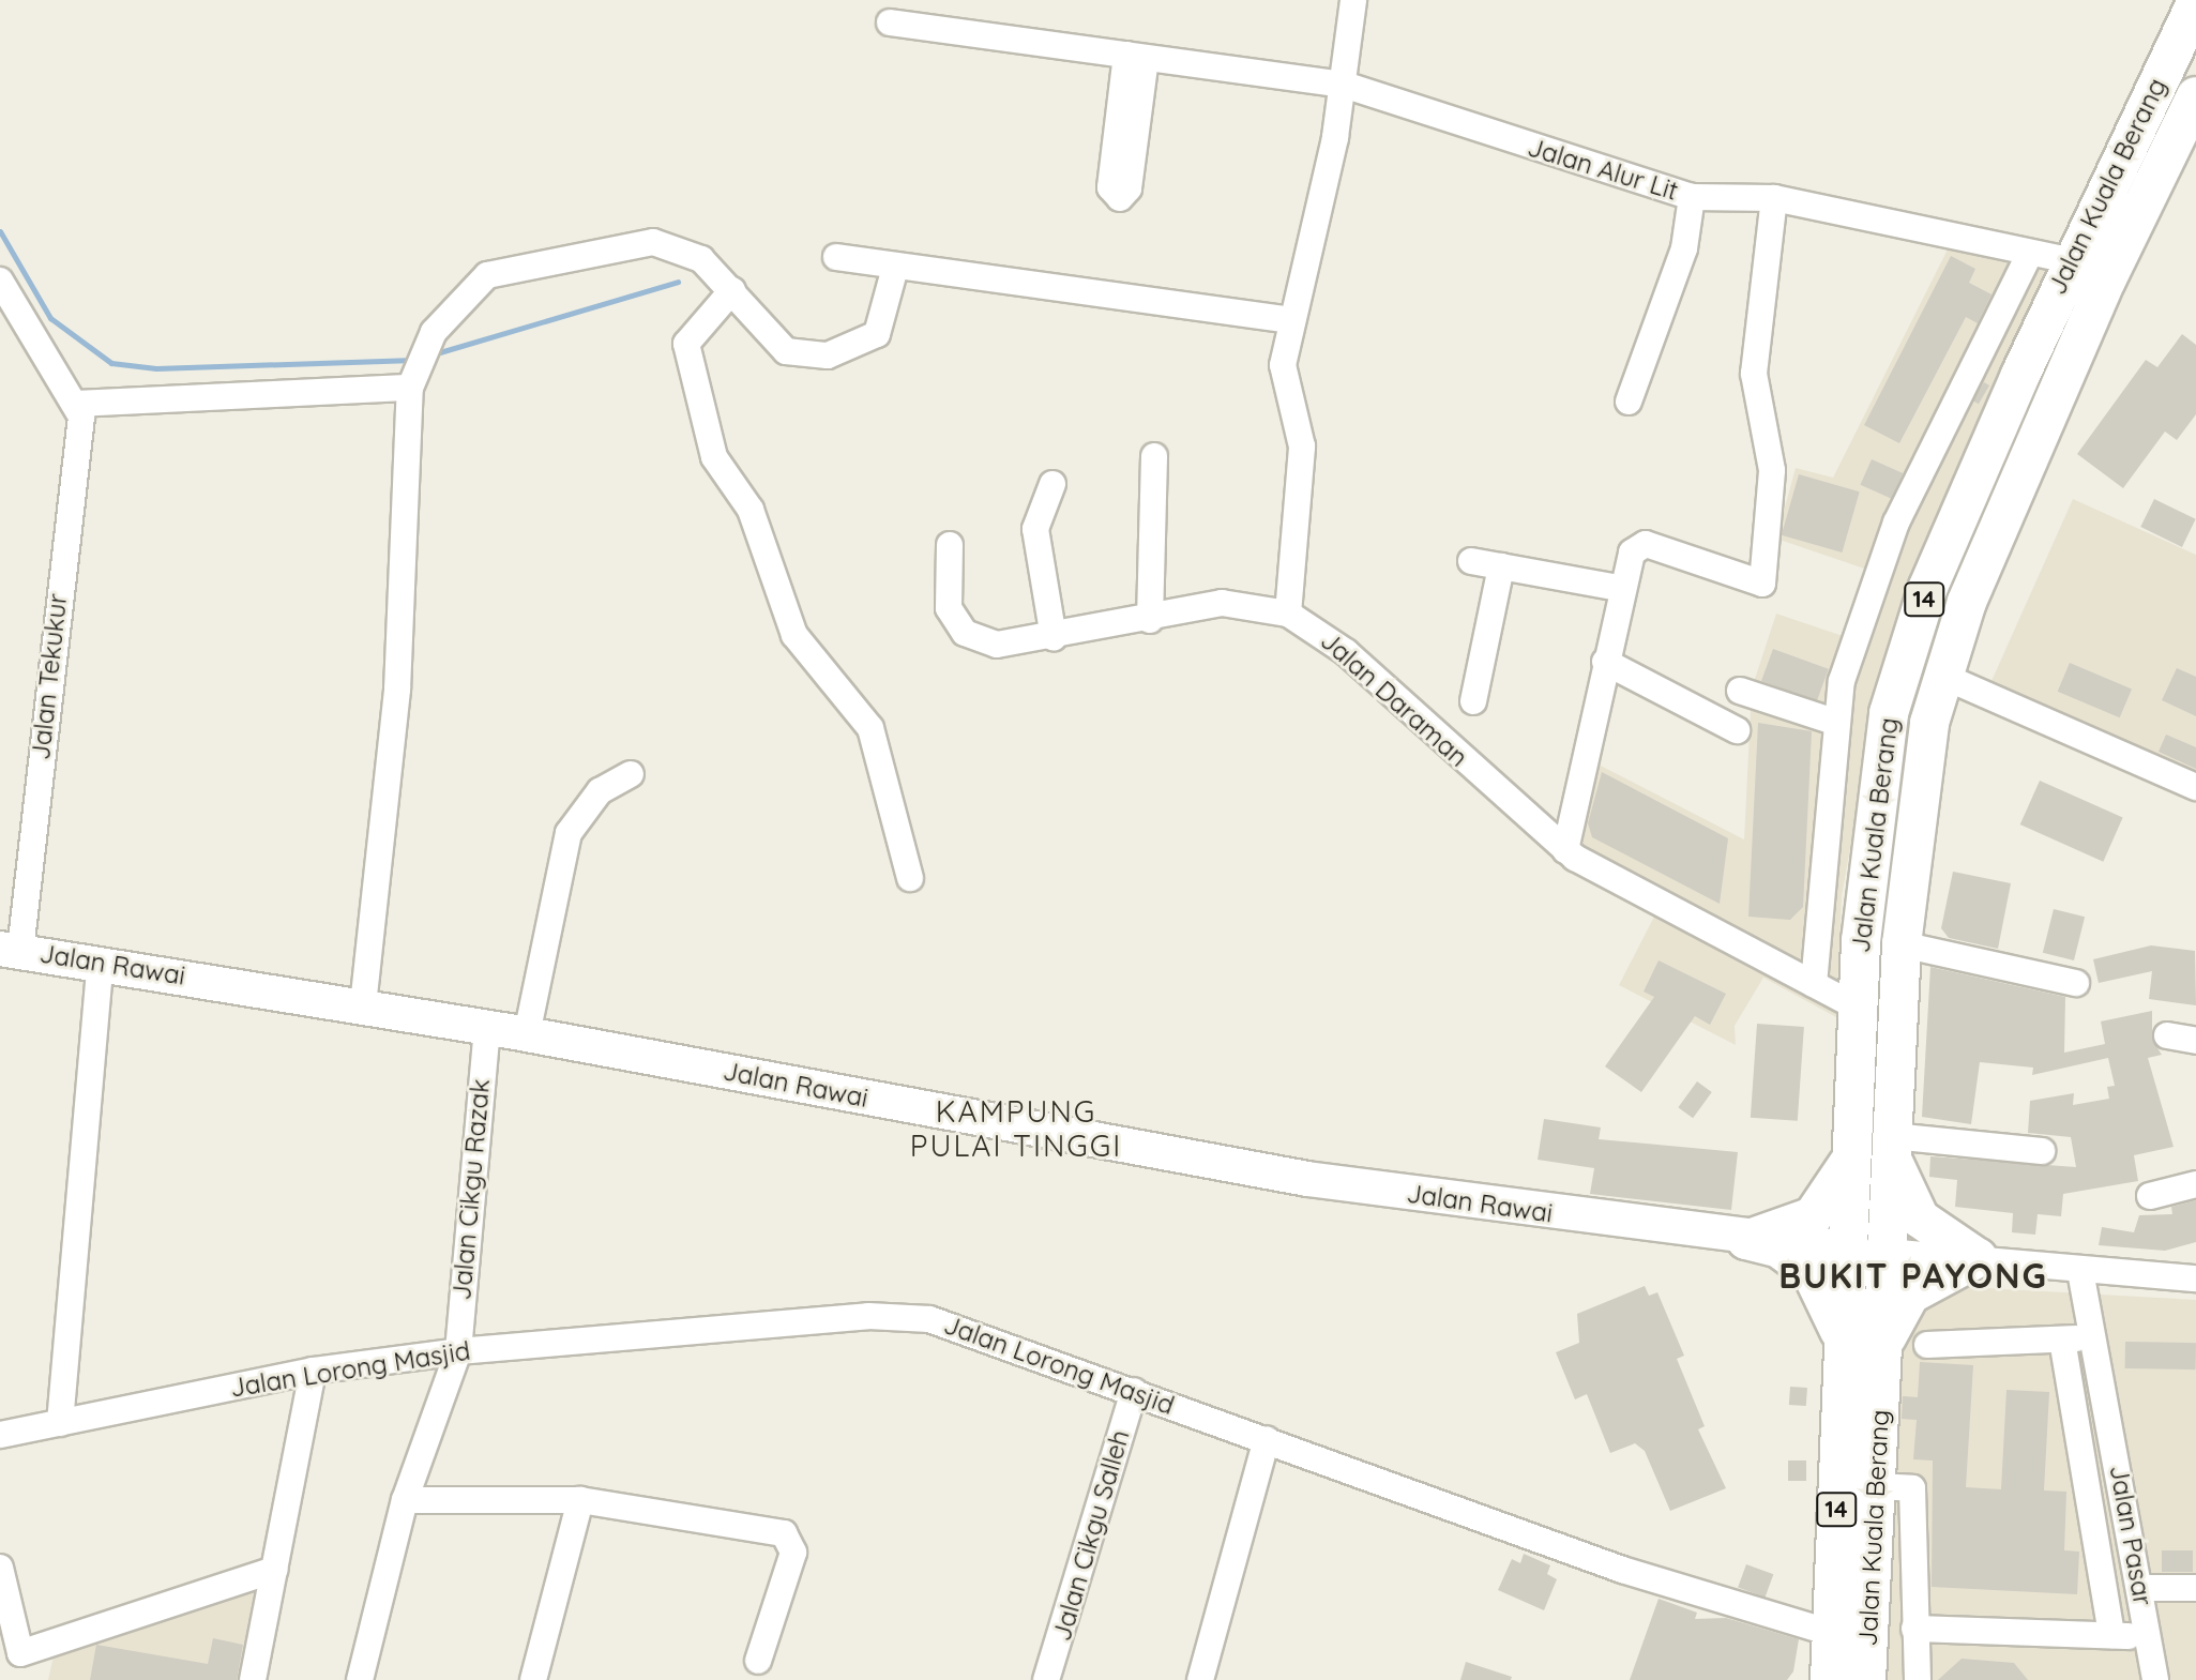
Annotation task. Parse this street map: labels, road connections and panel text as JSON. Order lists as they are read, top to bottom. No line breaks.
{"streets":{"highway":["Jalan Kuala Berang","14"],"main road":["Jalan Rawai"],"street":["Jalan Alur Lit","Jalan Tekukur","Jalan Daraman","Jalan Cikgu Razak","Jalan Lorong Masjid","Jalan Cikgu Salleh","Jalan Pasar"]},"crossings":[["Jalan Alur Lit","Jalan Kuala Berang"],["Jalan Kuala Berang","Jalan Daraman"],["Jalan Kuala Berang","Jalan Rawai"],["Jalan Kuala Berang","Jalan Lorong Masjid"],["Jalan Tekukur","Jalan Rawai"],["Jalan Rawai","Jalan Cikgu Razak"],["Jalan Cikgu Razak","Jalan Lorong Masjid"],["Jalan Lorong Masjid","Jalan Cikgu Salleh"]],"districts":["KAMPUNG PULAI TINGGI","BUKIT PAYONG"]}
